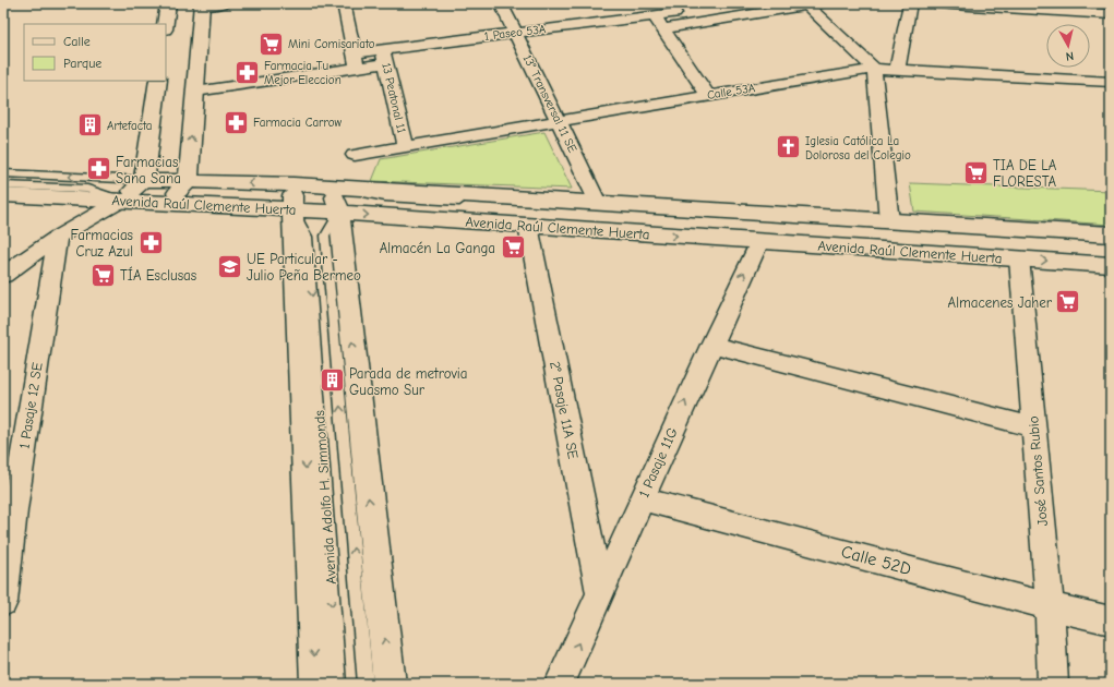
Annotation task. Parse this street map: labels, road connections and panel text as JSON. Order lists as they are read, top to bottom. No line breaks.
{"streets":{"main road":["Avenida Raúl Clemente Huerta","Avenida Adolfo H. Simmonds"],"street":["1 Paseo 53A","Calle 53A","13 Peatonal 11","13° Transversal 11 SE","1 Pasaje 12 SE","2° Pasaje 11A SE","1 Pasaje 11G","José Santos Rubio","Calle 52D"]},"crossings":[["1 Paseo 53A","13 Peatonal 11"],["1 Paseo 53A","13° Transversal 11 SE"],["Calle 53A","13 Peatonal 11"],["Calle 53A","13° Transversal 11 SE"],["13° Transversal 11 SE","Avenida Raúl Clemente Huerta"],["Avenida Raúl Clemente Huerta","2° Pasaje 11A SE"],["Avenida Raúl Clemente Huerta","1 Pasaje 11G"],["Avenida Raúl Clemente Huerta","José Santos Rubio"],["Avenida Raúl Clemente Huerta","Avenida Adolfo H. Simmonds"],["2° Pasaje 11A SE","1 Pasaje 11G"],["1 Pasaje 11G","Calle 52D"],["José Santos Rubio","Calle 52D"]],"one_way":["1 Pasaje 11G"],"places":{"supermarket":["Mini Comisariato","TIA DE LA FLORESTA","Almacén La Ganga","TÍA Esclusas","Almacenes Jaher"],"pharmacy":["Farmacia Tu Mejor Eleccion","Farmacia Carrow","Farmacias Sana Sana","Farmacias Cruz Azul"],"building":["Artefacta","Parada de metrovia Guasmo Sur"],"church":["Iglesia Católica La Dolorosa del Colegio"],"school or university":["UE Particular - Julio Peña Bermeo"]},"legend":["Calle","Parque"],"north":"bottom"}
